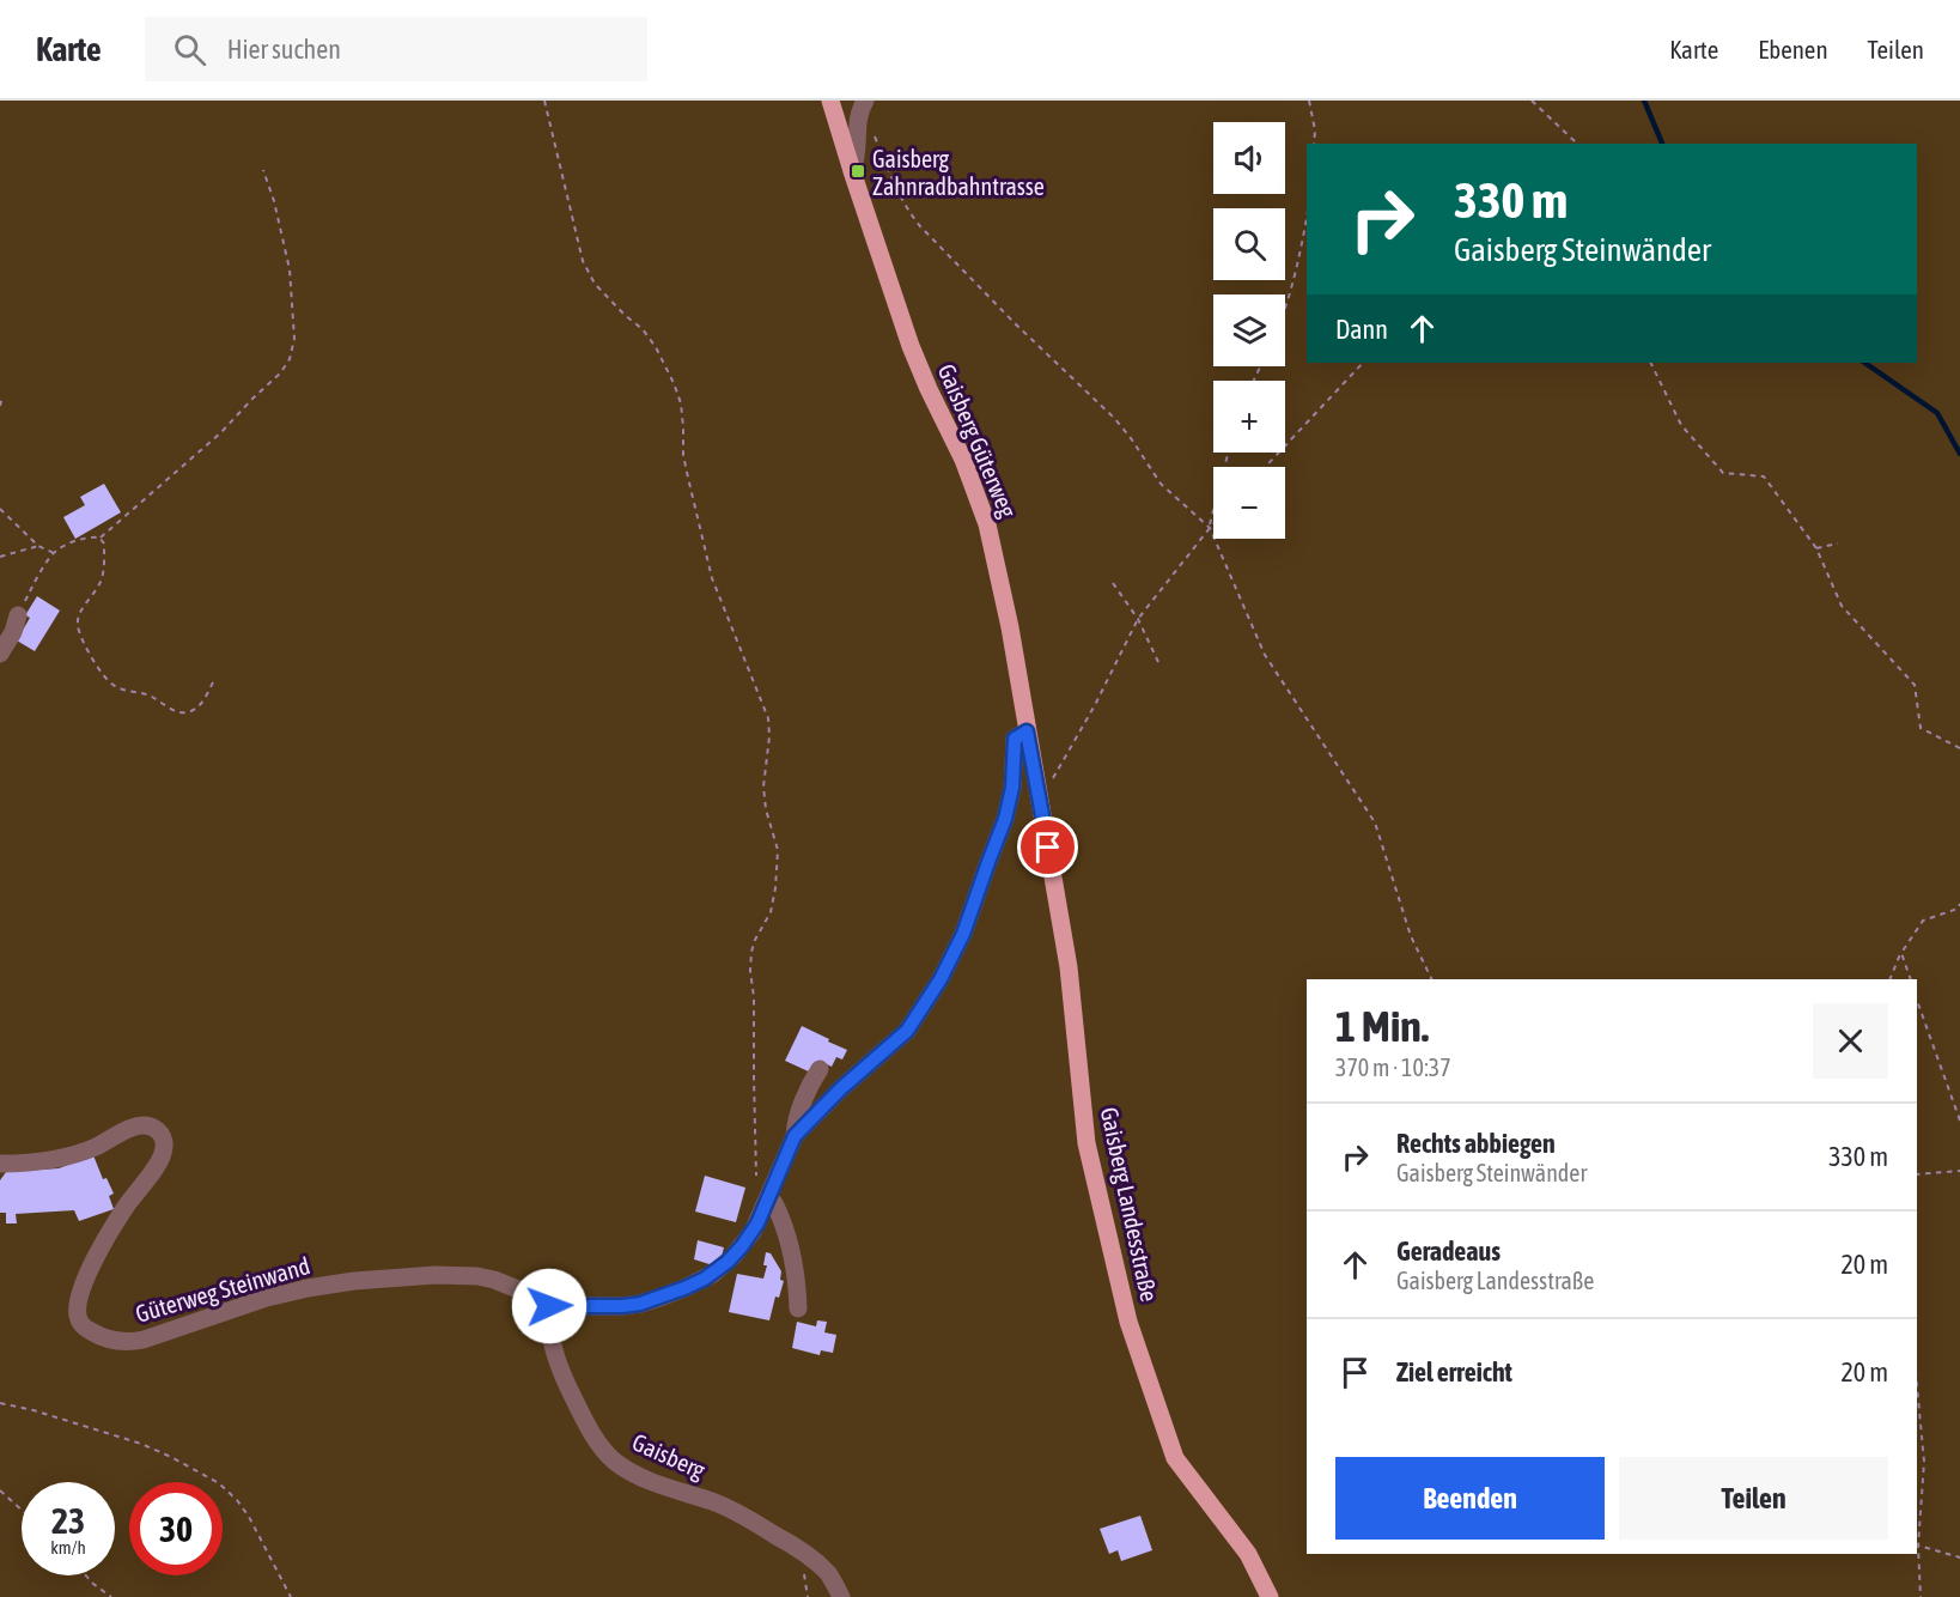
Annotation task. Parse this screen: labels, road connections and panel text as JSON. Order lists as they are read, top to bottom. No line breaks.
{"streets":{"main road":["Gaisberg Güterweg","Gaisberg Landesstraße"],"street":["Güterweg Steinwand","Gaisberg"]},"crossings":[["Gaisberg Güterweg","Gaisberg Landesstraße"],["Gaisberg Güterweg","Güterweg Steinwand"],["Güterweg Steinwand","Gaisberg"]],"places":{"transit":["Gaisberg Zahnradbahntrasse"]},"page":{"header":"Karte","search":"Hier suchen","nav":["Karte","Ebenen","Teilen"],"map_buttons":["+","−"],"turn":["330 m","Gaisberg Steinwänder"],"then":"Dann","heading":["1 Min.","370 m · 10:37"],"list":[{"name":"Rechts abbiegen","note":"Gaisberg Steinwänder","value":"330 m"},{"name":"Geradeaus","note":"Gaisberg Landesstraße","value":"20 m"},{"name":"Ziel erreicht","value":"20 m"}],"buttons":["Beenden","Teilen"],"speed":"23 km/h","limit":"30"}}
